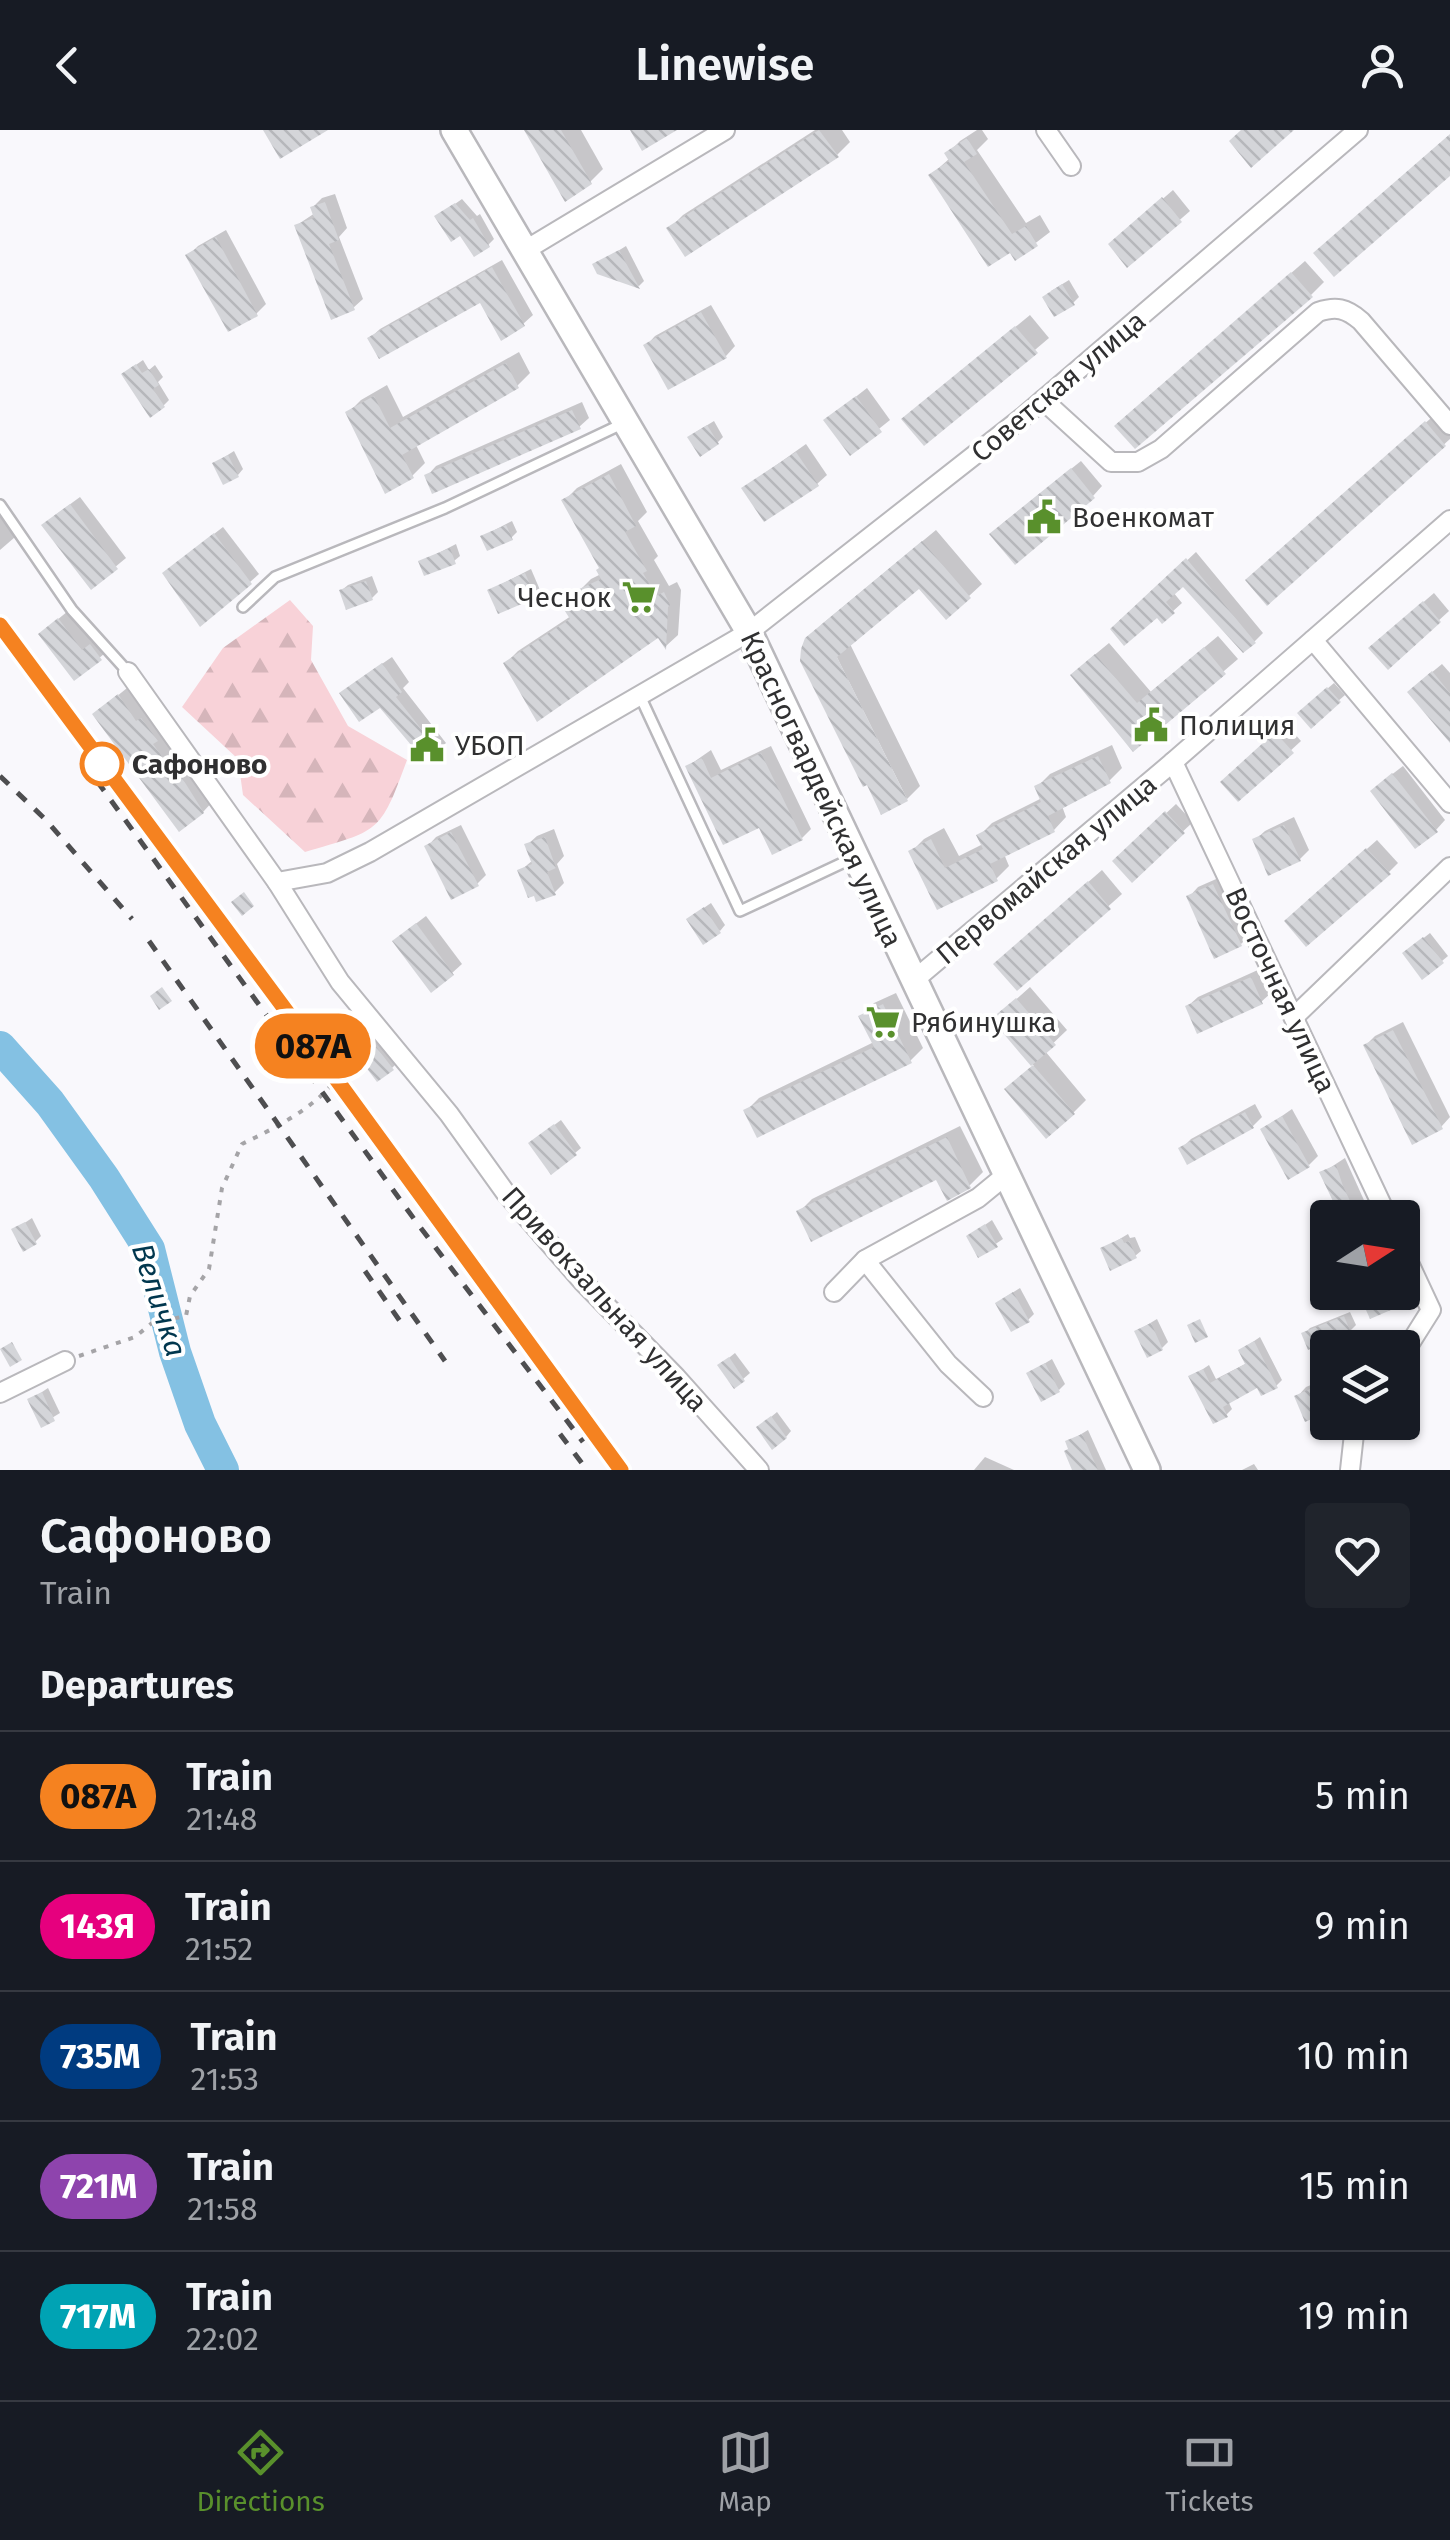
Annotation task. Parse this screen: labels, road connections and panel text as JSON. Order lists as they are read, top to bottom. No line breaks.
{"streets":{"street":["Советская улица","Красногвардейская улица","Первомайская улица","Восточная улица","Привокзальная улица"]},"crossings":[["Советская улица","Красногвардейская улица"],["Красногвардейская улица","Первомайская улица"],["Первомайская улица","Восточная улица"]],"water":["Величка"],"places":{"public building":["Военкомат","Полиция","УБОП"],"supermarket":["Чеснок","Рябинушка"],"other":["Сафоново"]},"north":"right","page":{"header":"Linewise","on_map":"087А","heading":[["Сафоново","Train"],"Departures"],"list":[{"mark":"087А","name":"Train","note":"21:48","value":"5 min"},{"mark":"143Я","name":"Train","note":"21:52","value":"9 min"},{"mark":"735М","name":"Train","note":"21:53","value":"10 min"},{"mark":"721М","name":"Train","note":"21:58","value":"15 min"},{"mark":"717М","name":"Train","note":"22:02","value":"19 min"}],"tabs":["Directions","Map","Tickets"]}}
